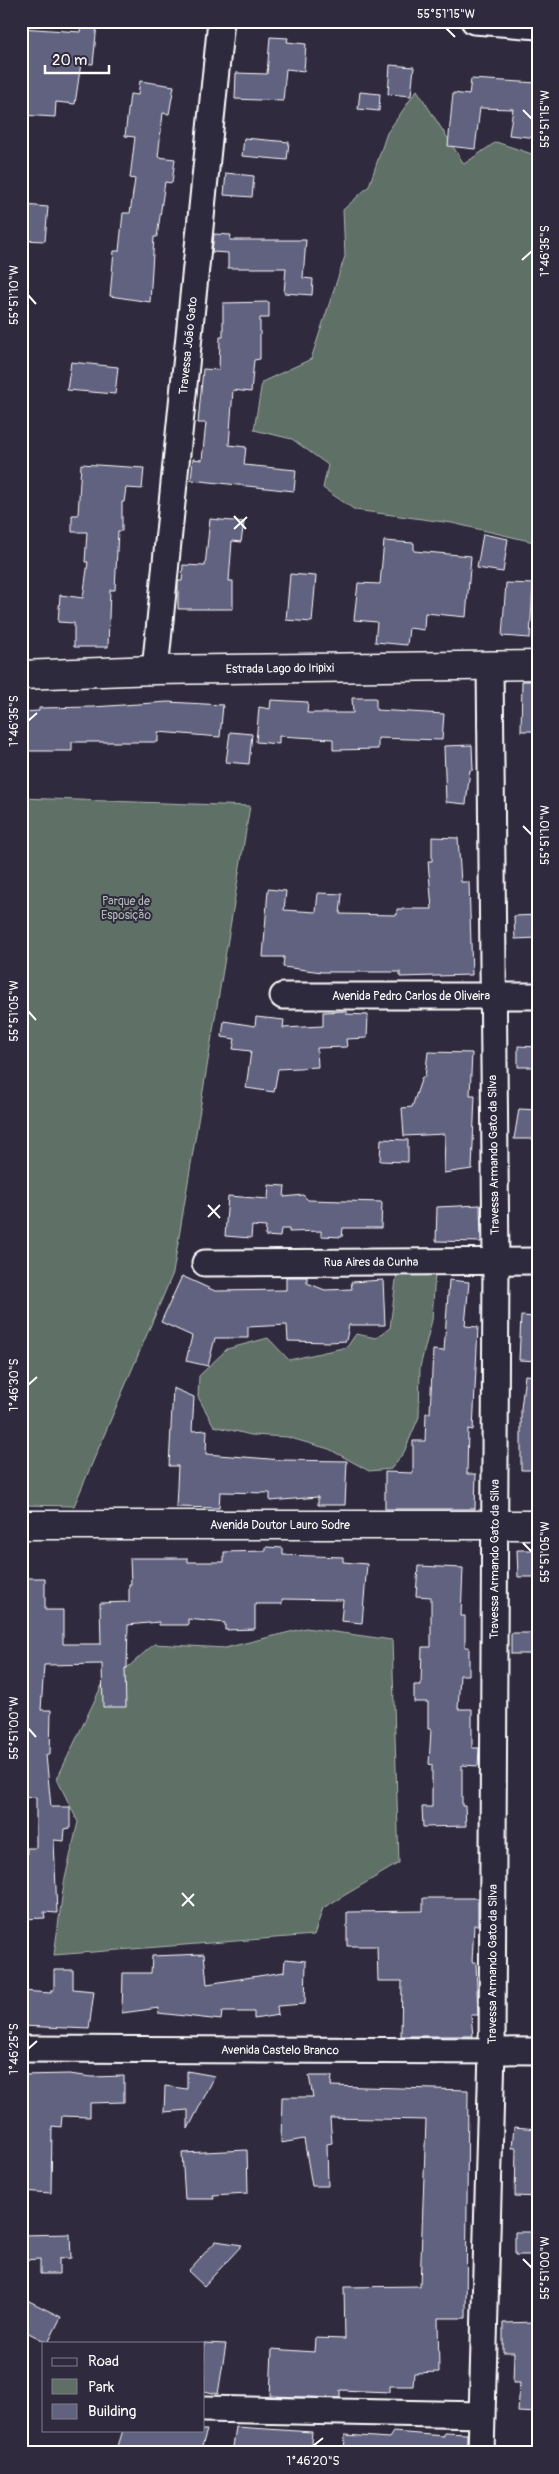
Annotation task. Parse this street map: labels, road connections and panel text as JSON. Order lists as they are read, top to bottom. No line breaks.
{"streets":{"street":["Travessa João Gato","Estrada Lago do Iripixi","Avenida Pedro Carlos de Oliveira","Travessa Armando Gato da Silva","Rua Aires da Cunha","Avenida Doutor Lauro Sodre","Avenida Castelo Branco"]},"crossings":[["Travessa João Gato","Estrada Lago do Iripixi"],["Estrada Lago do Iripixi","Travessa Armando Gato da Silva"],["Avenida Pedro Carlos de Oliveira","Travessa Armando Gato da Silva"],["Travessa Armando Gato da Silva","Rua Aires da Cunha"],["Travessa Armando Gato da Silva","Avenida Doutor Lauro Sodre"],["Travessa Armando Gato da Silva","Avenida Castelo Branco"]],"parks":["Parque de Esposição"],"legend":["Road","Park","Building"],"scale_bar":"20 m","coordinates":["55°51'15\"W","1°46'35\"S","55°51'10\"W","55°51'05\"W","1°46'30\"S","55°51'00\"W","1°46'25\"S","1°46'20\"S"]}
